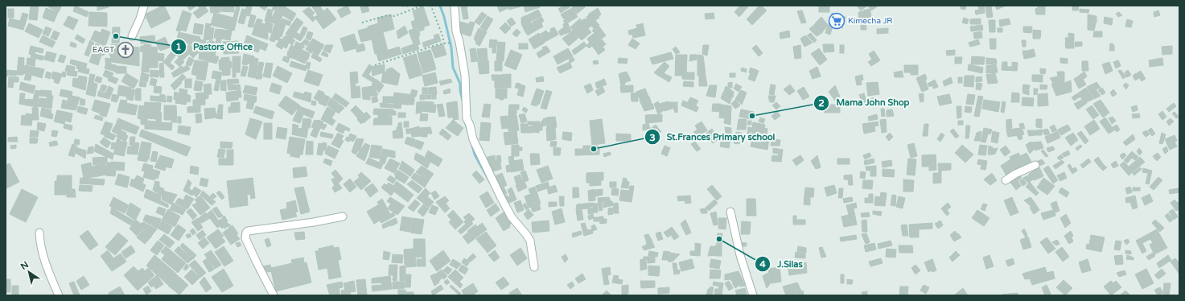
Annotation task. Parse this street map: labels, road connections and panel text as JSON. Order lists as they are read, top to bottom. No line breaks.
{"places":{"supermarket":["Kimecha JR"],"other":["Pastors Office","Mama John Shop","St.Frances Primary school","J.Silas"],"church":["EAGT"]},"north":"top left"}
